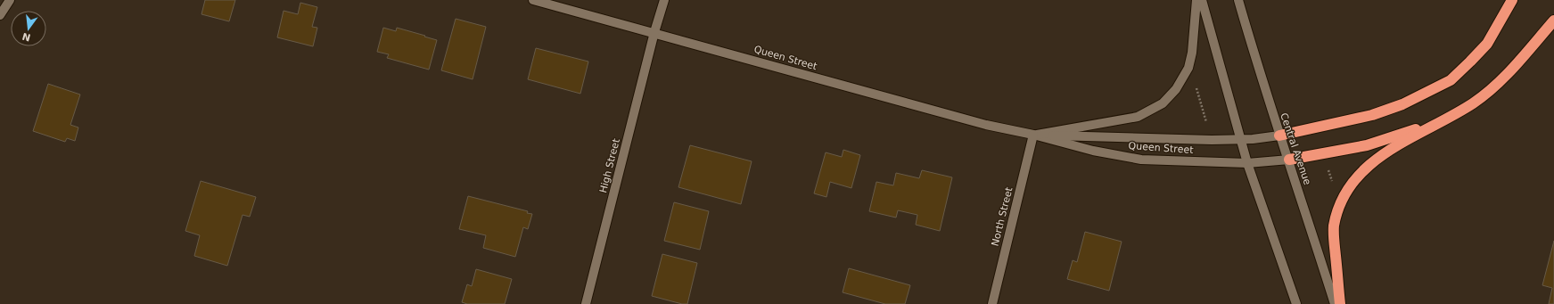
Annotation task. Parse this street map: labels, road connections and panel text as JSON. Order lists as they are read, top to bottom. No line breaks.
{"streets":{"street":["Queen Street","Central Avenue","High Street","North Street"]},"crossings":[["Queen Street","Central Avenue"],["Queen Street","High Street"],["Queen Street","North Street"]],"north":"bottom"}
